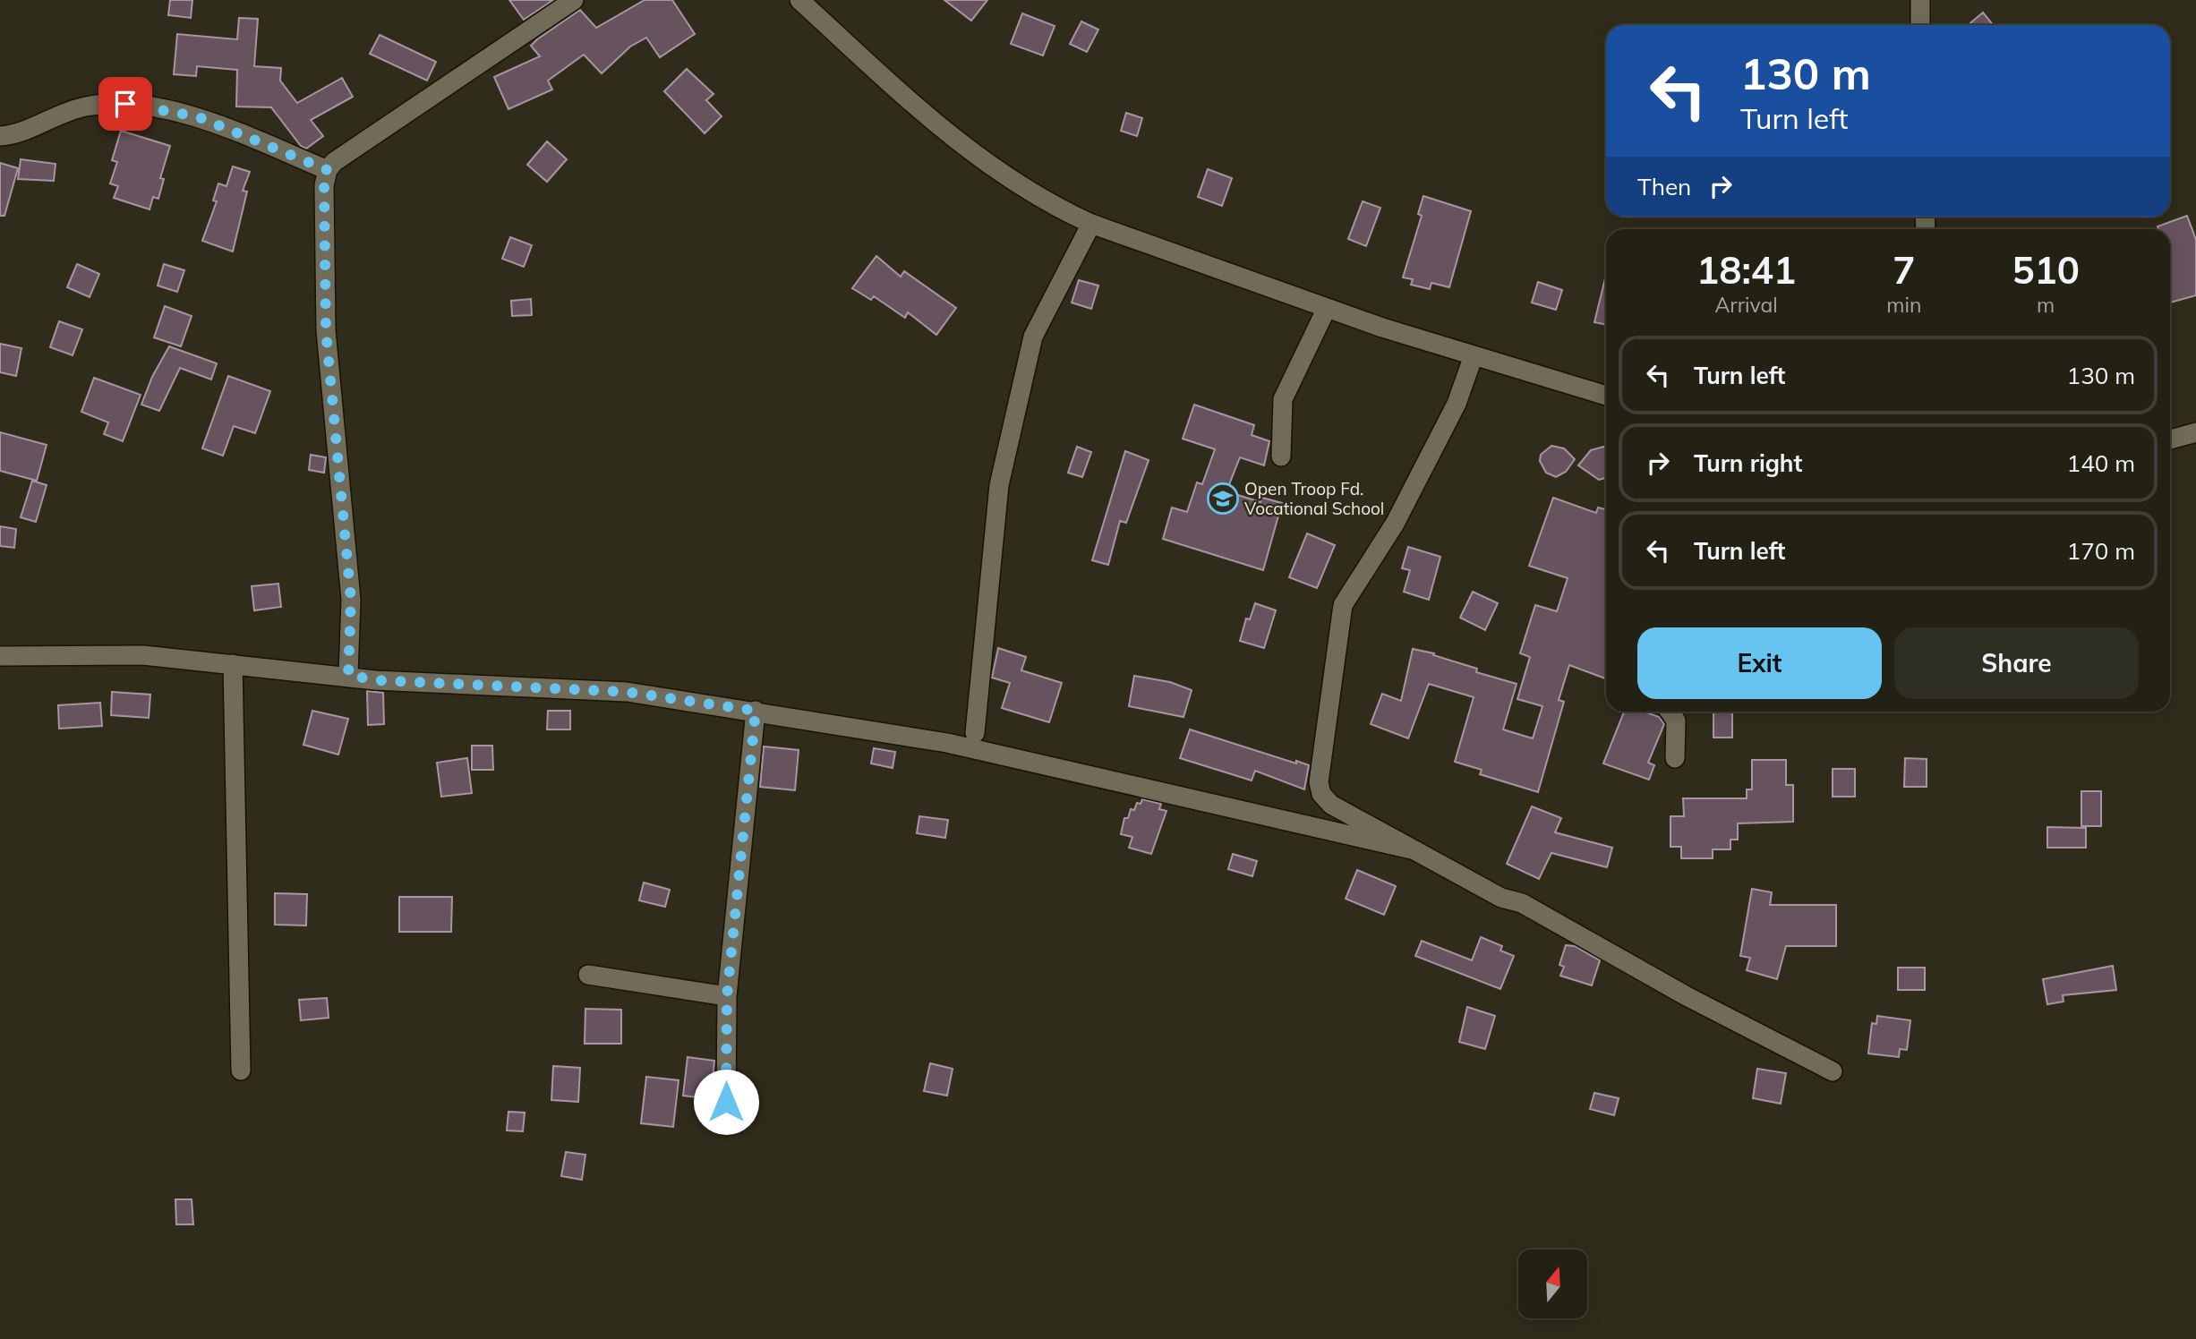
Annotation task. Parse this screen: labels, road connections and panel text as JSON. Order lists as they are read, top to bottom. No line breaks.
{"places":{"school or university":["Open Troop Fd. Vocational School"]},"north":"top","page":{"turn":["130 m","Turn left"],"then":"Then","eta":["18:41","Arrival","7","min","510","m"],"list":[{"name":"Turn left","value":"130 m"},{"name":"Turn right","value":"140 m"},{"name":"Turn left","value":"170 m"}],"buttons":["Exit","Share"]}}
